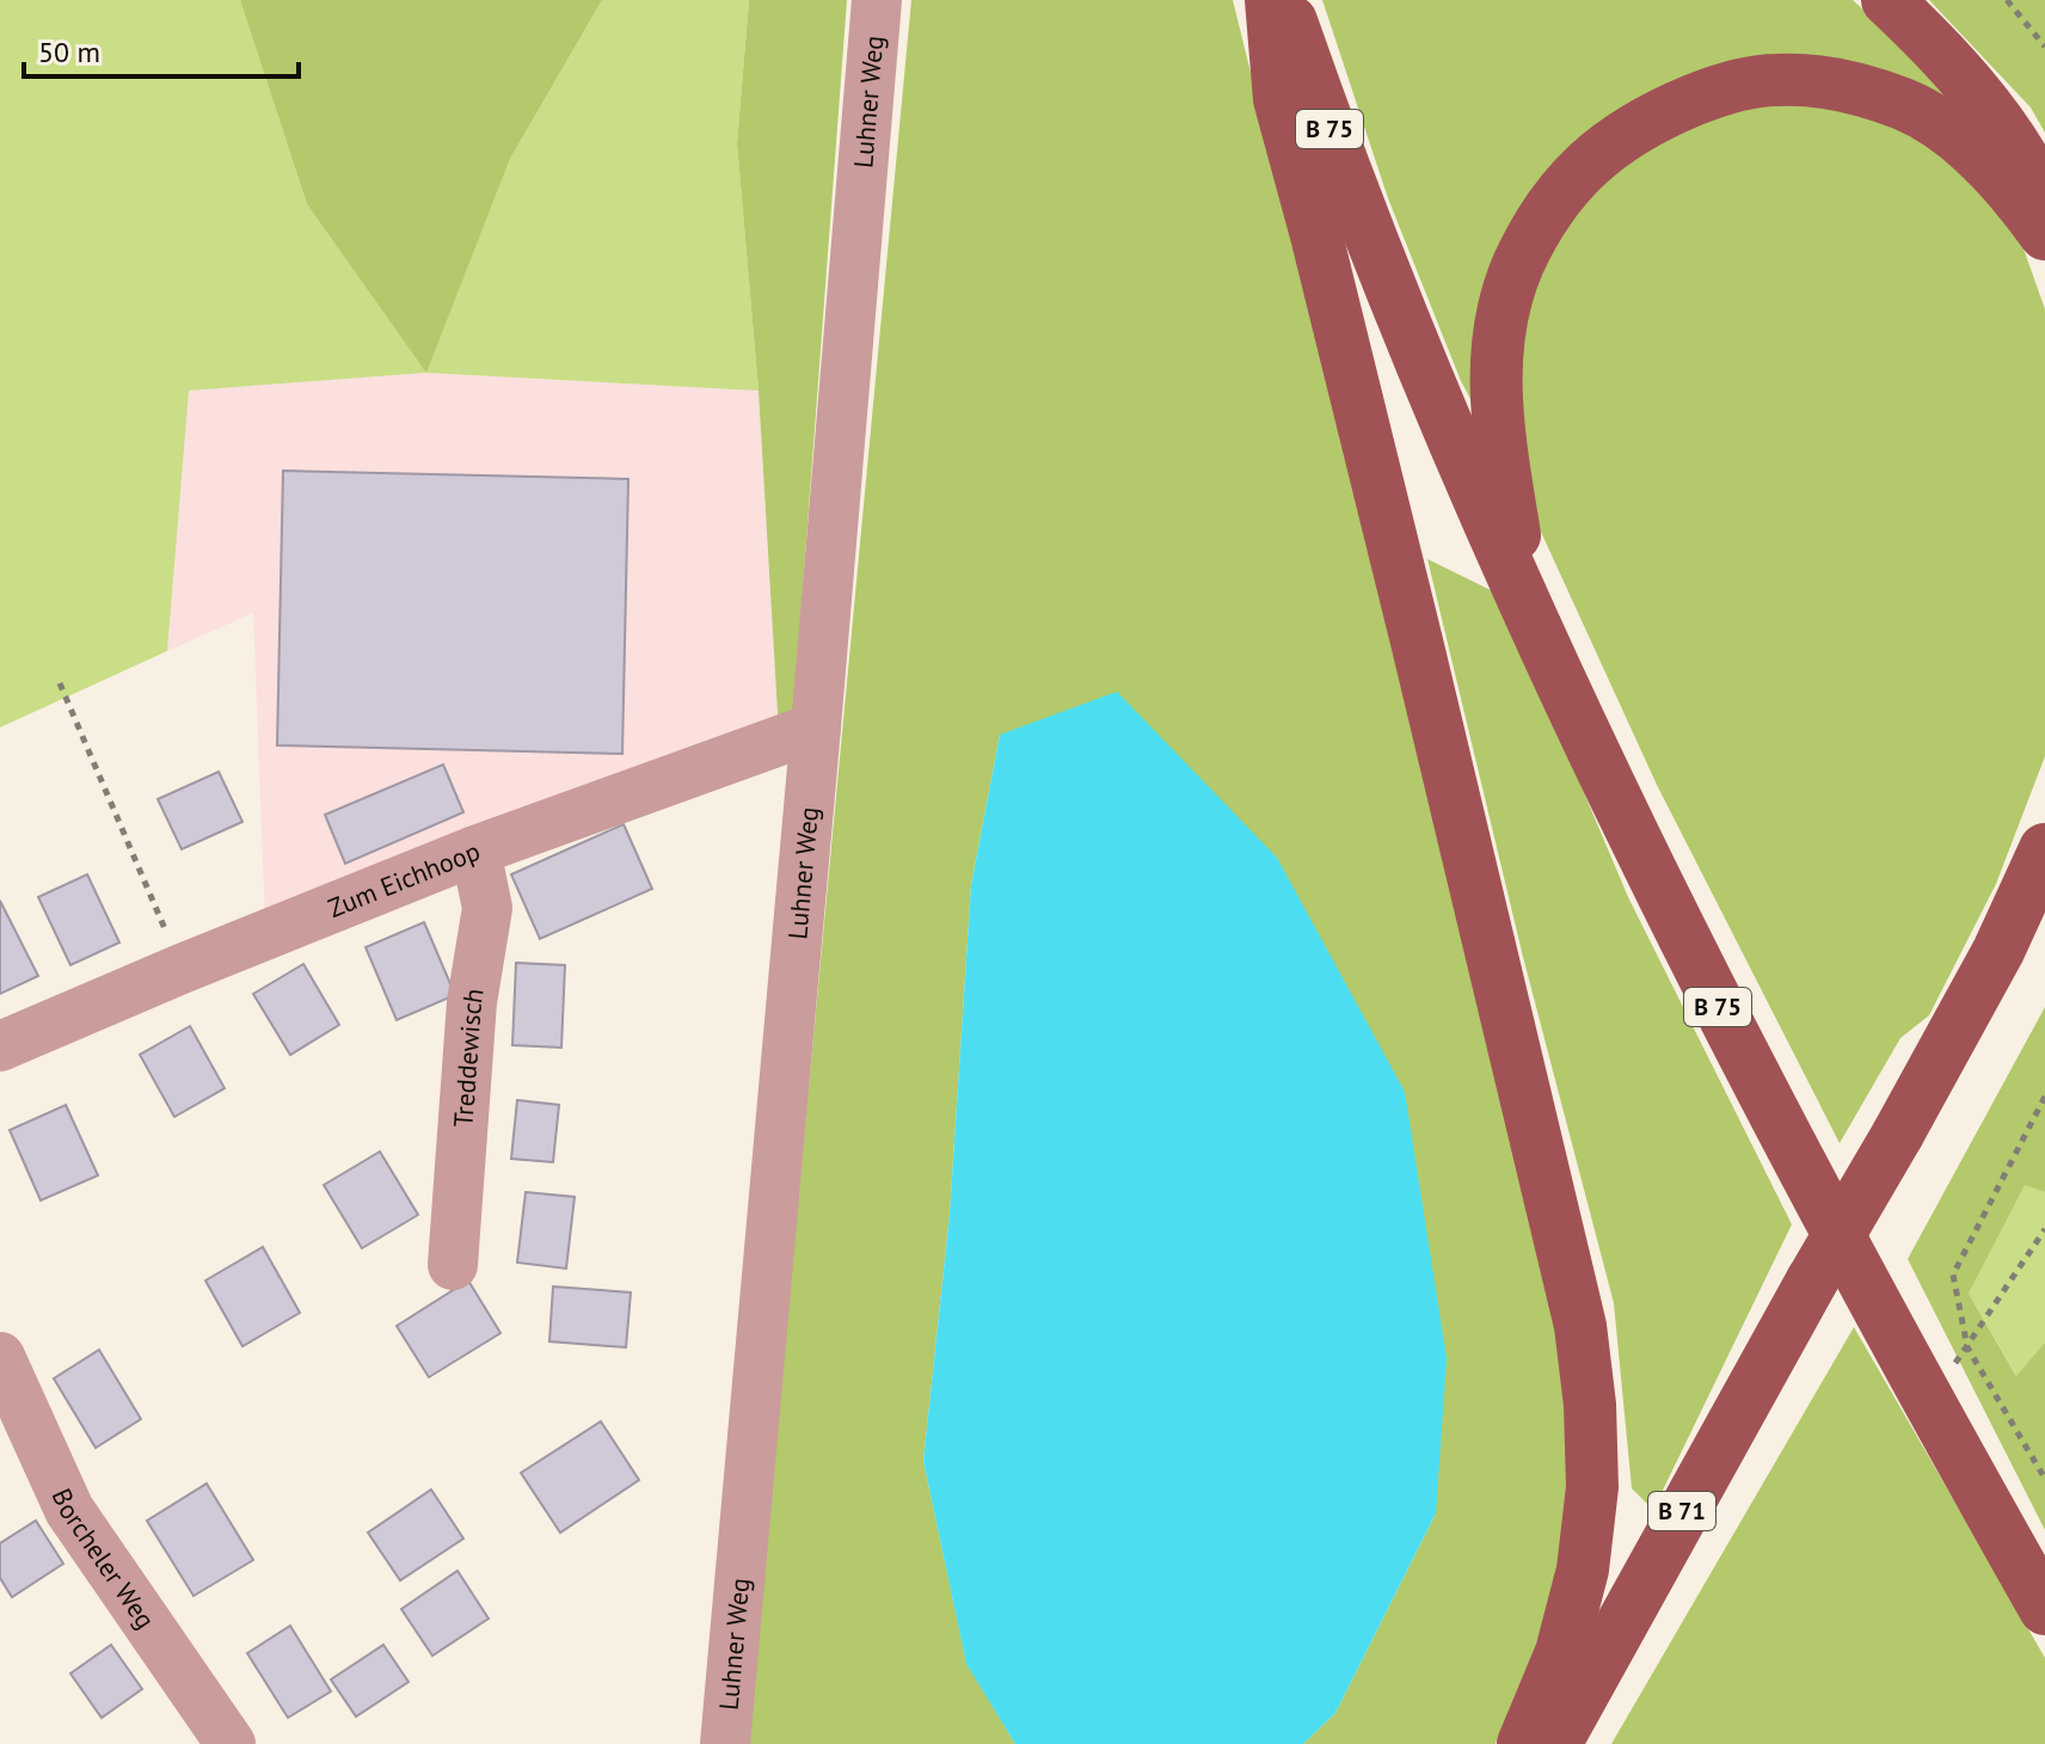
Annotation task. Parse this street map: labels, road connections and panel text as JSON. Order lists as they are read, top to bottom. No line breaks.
{"streets":{"main road":["B 75","B 71"],"street":["Luhner Weg","Zum Eichhoop","Treddewisch","Borcheler Weg"]},"crossings":[["Luhner Weg","Zum Eichhoop"],["Zum Eichhoop","Treddewisch"]],"scale_bar":"50 m"}
